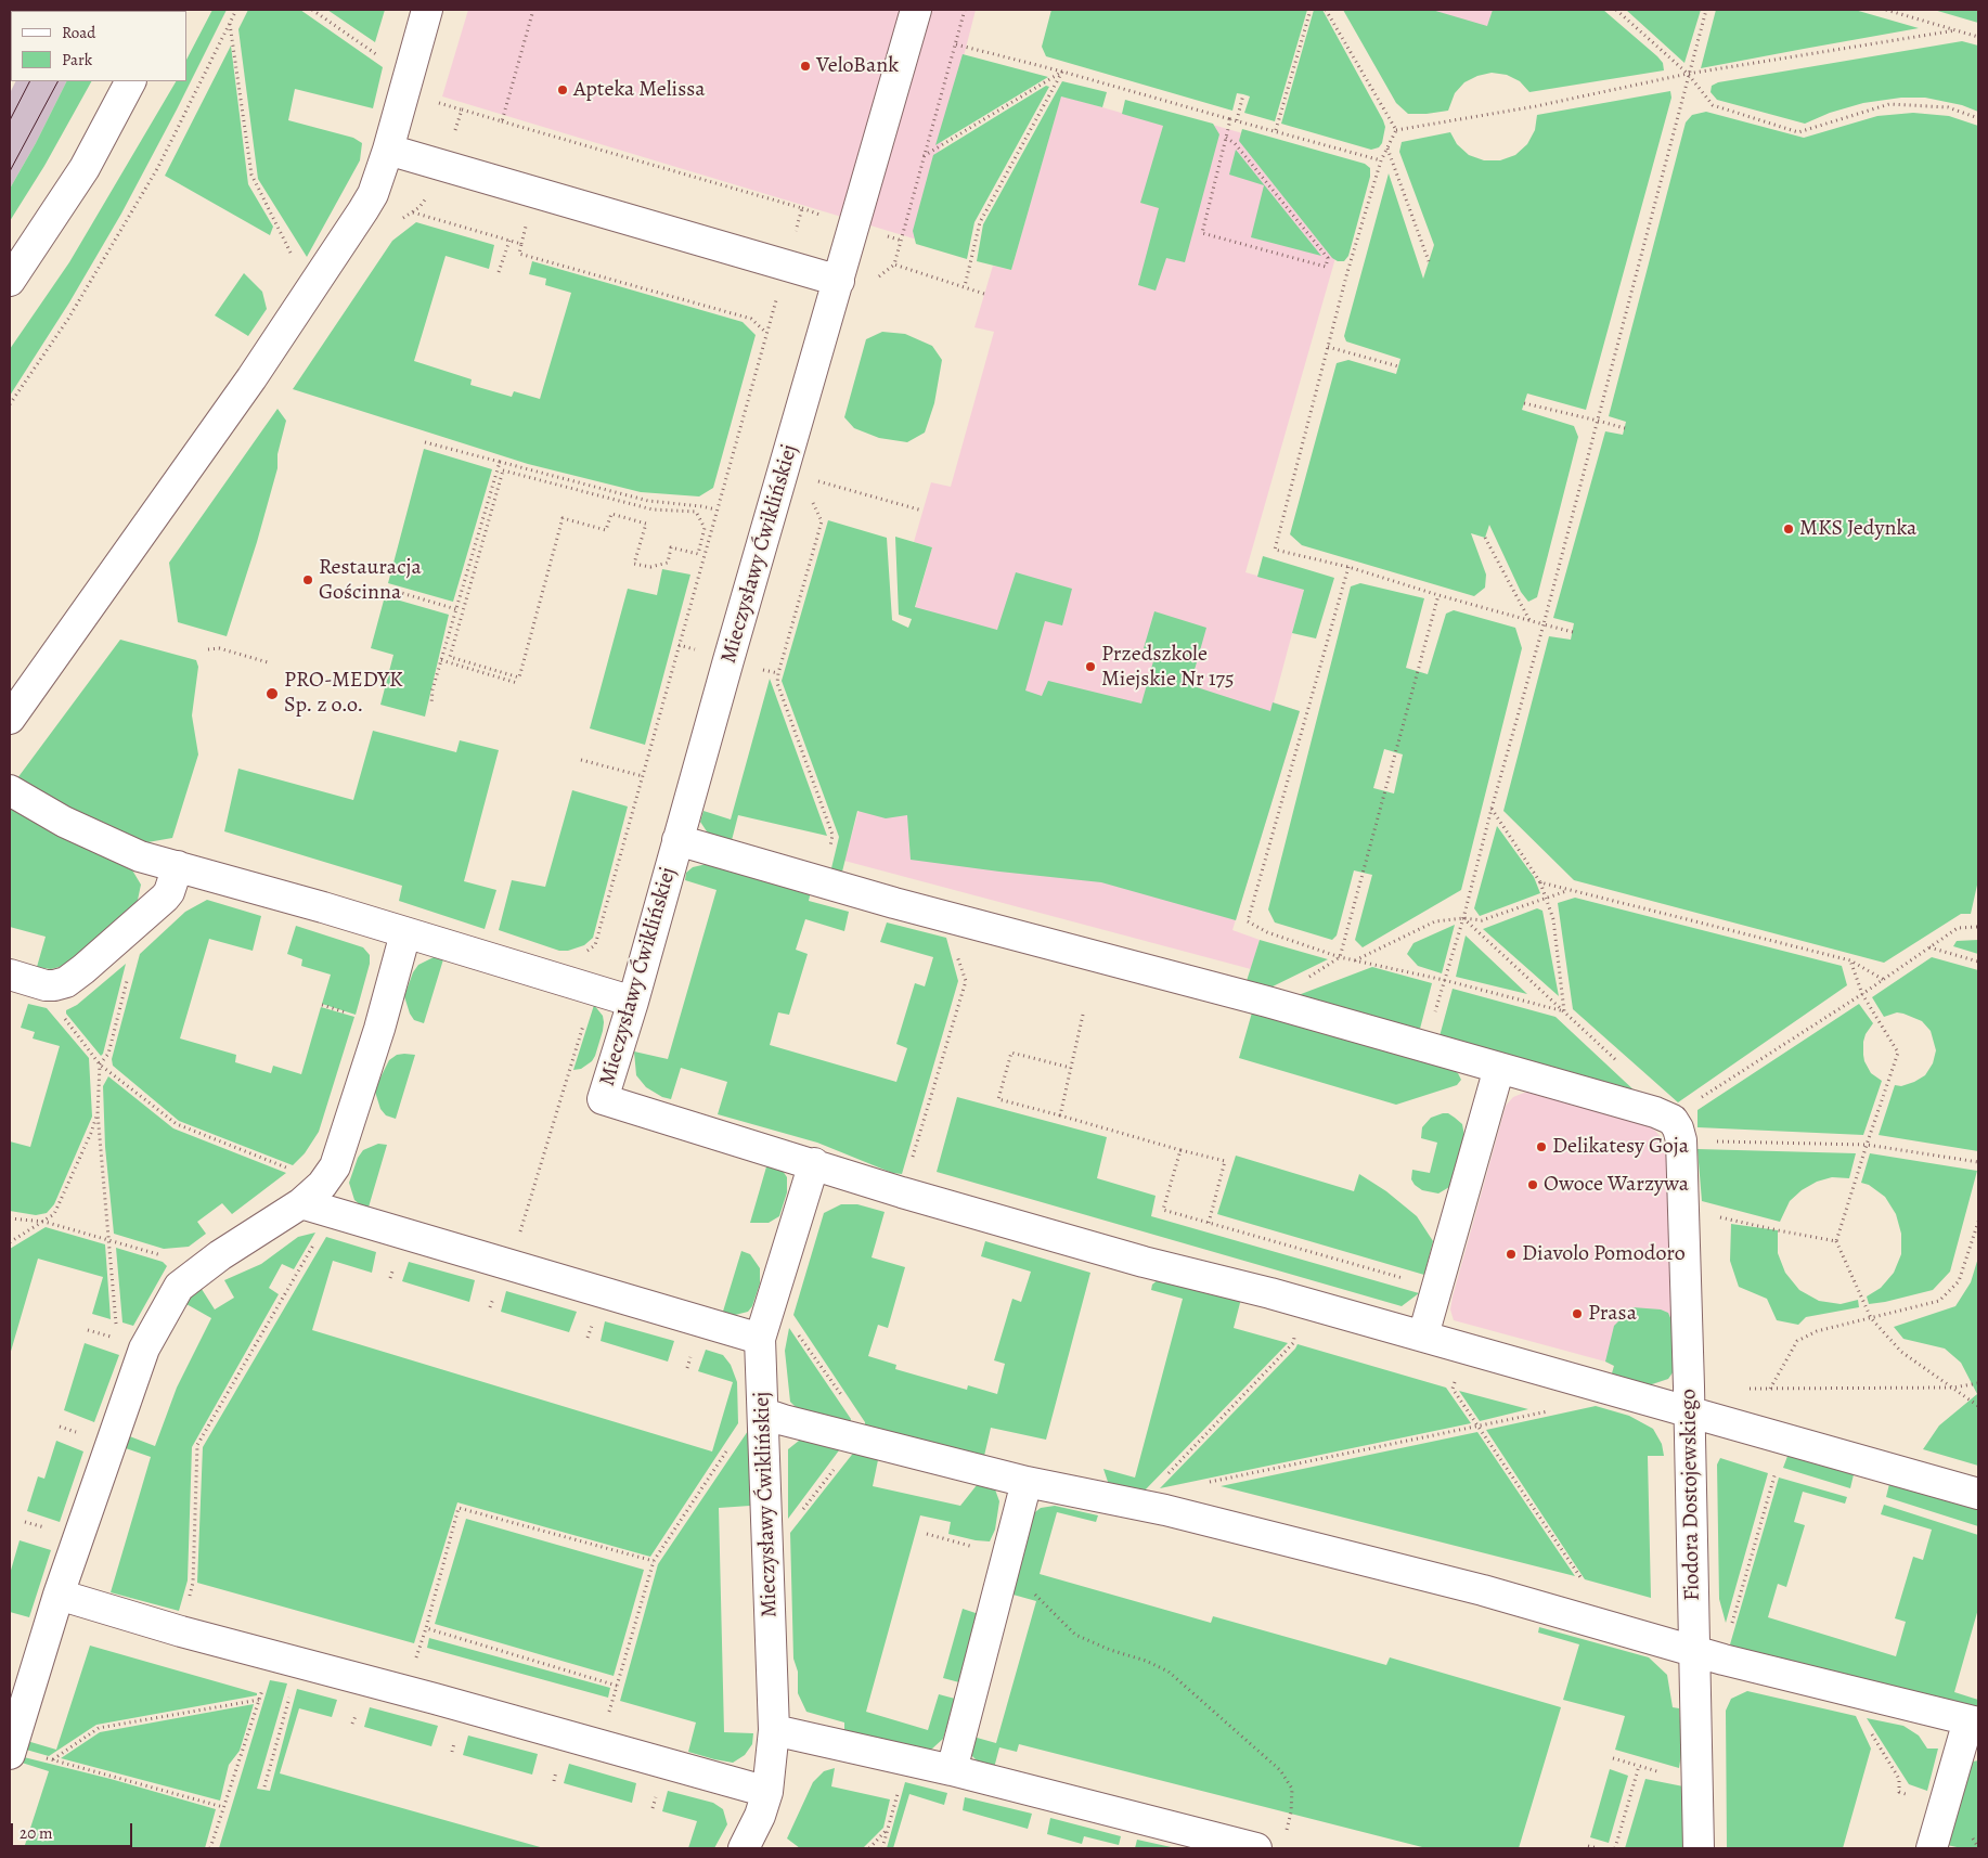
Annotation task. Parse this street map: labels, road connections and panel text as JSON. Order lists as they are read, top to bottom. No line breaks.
{"streets":{"street":["Mieczysławy Ćwiklińskiej","Fiodora Dostojewskiego"]},"places":["VeloBank","Apteka Melissa","MKS Jedynka","Restauracja Gościnna","Przedszkole Miejskie Nr 175","PRO-MEDYK Sp. z o.o.","Delikatesy Goja","Owoce Warzywa","Diavolo Pomodoro","Prasa"],"legend":["Road","Park"],"scale_bar":"20 m"}
